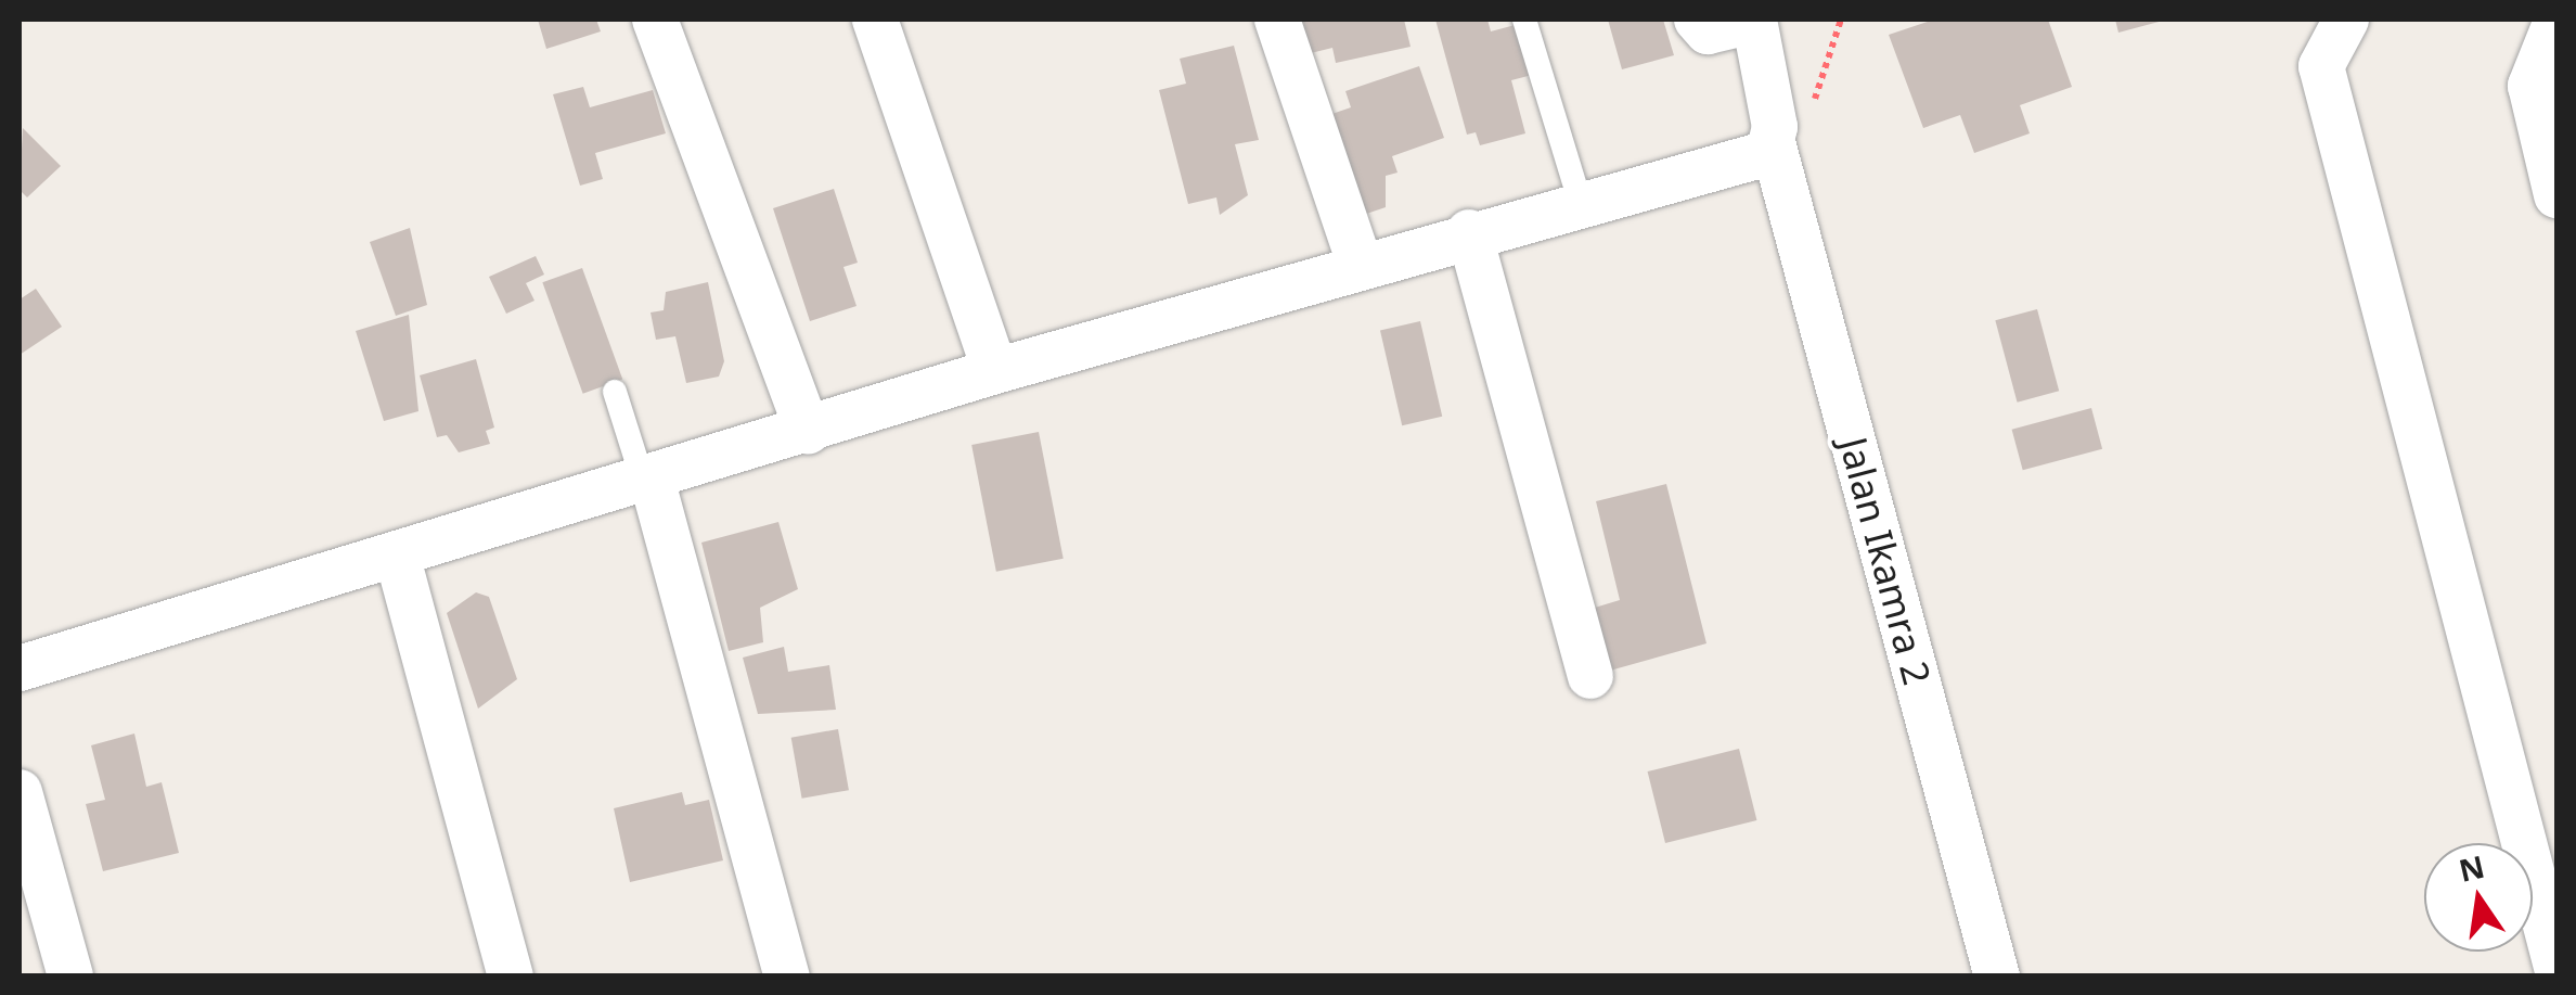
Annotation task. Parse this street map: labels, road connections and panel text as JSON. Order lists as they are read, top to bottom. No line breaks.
{"streets":{"street":["Jalan Ikamra 2"]},"north":"top"}
